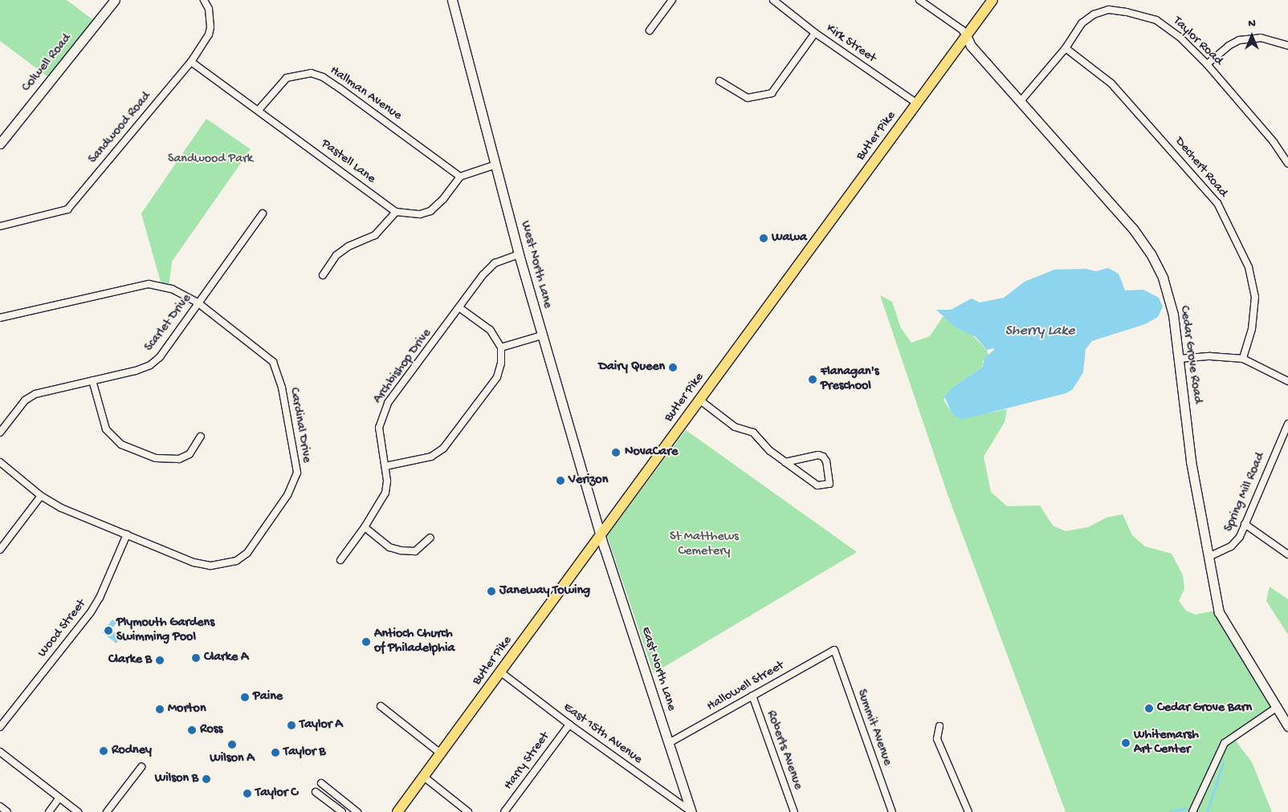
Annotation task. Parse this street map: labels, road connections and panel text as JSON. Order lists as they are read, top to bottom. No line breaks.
{"streets":{"main road":["Butler Pike"],"street":["Taylor Road","Kirk Street","Colwell Road","Hallman Avenue","Sandwood Road","Pastell Lane","Dechert Road","West North Lane","Scarlet Drive","Cedar Grove Road","Archbishop Drive","Cardinal Drive","Spring Mill Road","Wood Street","East North Lane","Hallowell Street","Summit Avenue","East 15th Avenue","Roberts Avenue","Harry Street"]},"crossings":[["Taylor Road","Dechert Road"],["Taylor Road","Cedar Grove Road"],["Kirk Street","Butler Pike"],["Hallman Avenue","Pastell Lane"],["Sandwood Road","Pastell Lane"],["Butler Pike","West North Lane"],["Butler Pike","Cedar Grove Road"],["Butler Pike","East North Lane"],["Butler Pike","East 15th Avenue"],["West North Lane","Archbishop Drive"],["West North Lane","East North Lane"],["Scarlet Drive","Cardinal Drive"],["Cedar Grove Road","Spring Mill Road"],["Cardinal Drive","Wood Street"],["East North Lane","Hallowell Street"],["East North Lane","East 15th Avenue"],["Hallowell Street","Summit Avenue"],["Hallowell Street","Roberts Avenue"],["East 15th Avenue","Harry Street"]],"water":["Sherry Lake"],"parks":["Sandwood Park","St Matthews Cemetery"],"places":["Wawa","Dairy Queen","Flanagan's Preschool","NovaCare","Verizon","Janeway Towing","Plymouth Gardens Swimming Pool","Antioch Church of Philadelphia","Clarke A","Clarke B","Paine","Cedar Grove Barn","Morton","Taylor A","Ross","Whitemarsh Art Center","Wilson A","Rodney","Taylor B","Wilson B","Taylor C"],"north":"top"}
